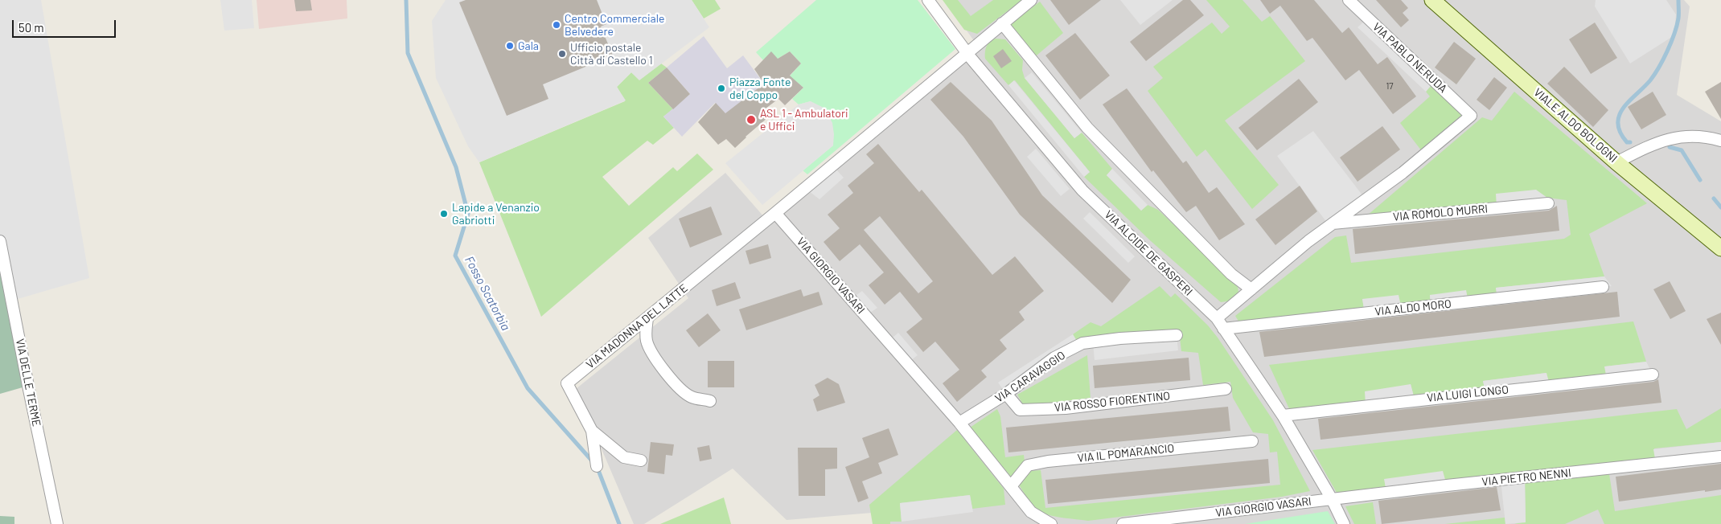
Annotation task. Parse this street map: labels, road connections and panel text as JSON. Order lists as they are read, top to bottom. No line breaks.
{"streets":{"main road":["VIALE ALDO BOLOGNI"],"street":["VIA PABLO NERUDA","VIA ROMOLO MURRI","VIA ALCIDE DE GASPERI","VIA GIORGIO VASARI","VIA ALDO MORO","VIA MADONNA DEL LATTE","VIA CARAVAGGIO","VIA DELLE TERME","VIA LUIGI LONGO","VIA ROSSO FIORENTINO","VIA IL POMARANCIO","VIA PIETRO NENNI"]},"crossings":[["VIA PABLO NERUDA","VIA ROMOLO MURRI"],["VIA ALCIDE DE GASPERI","VIA GIORGIO VASARI"],["VIA ALCIDE DE GASPERI","VIA ALDO MORO"],["VIA ALCIDE DE GASPERI","VIA LUIGI LONGO"],["VIA ALCIDE DE GASPERI","VIA PIETRO NENNI"],["VIA GIORGIO VASARI","VIA MADONNA DEL LATTE"],["VIA GIORGIO VASARI","VIA CARAVAGGIO"],["VIA GIORGIO VASARI","VIA IL POMARANCIO"],["VIA GIORGIO VASARI","VIA PIETRO NENNI"],["VIA CARAVAGGIO","VIA ROSSO FIORENTINO"]],"water":["Fosso Scatorbia"],"places":["Centro Commerciale Belvedere","Gala","Ufficio postale Città di Castello 1","Piazza Fonte del Coppo","ASL 1 - Ambulatori e Uffici","Lapide a Venanzio Gabriotti"],"house_numbers":["17"],"scale_bar":"50 m"}
